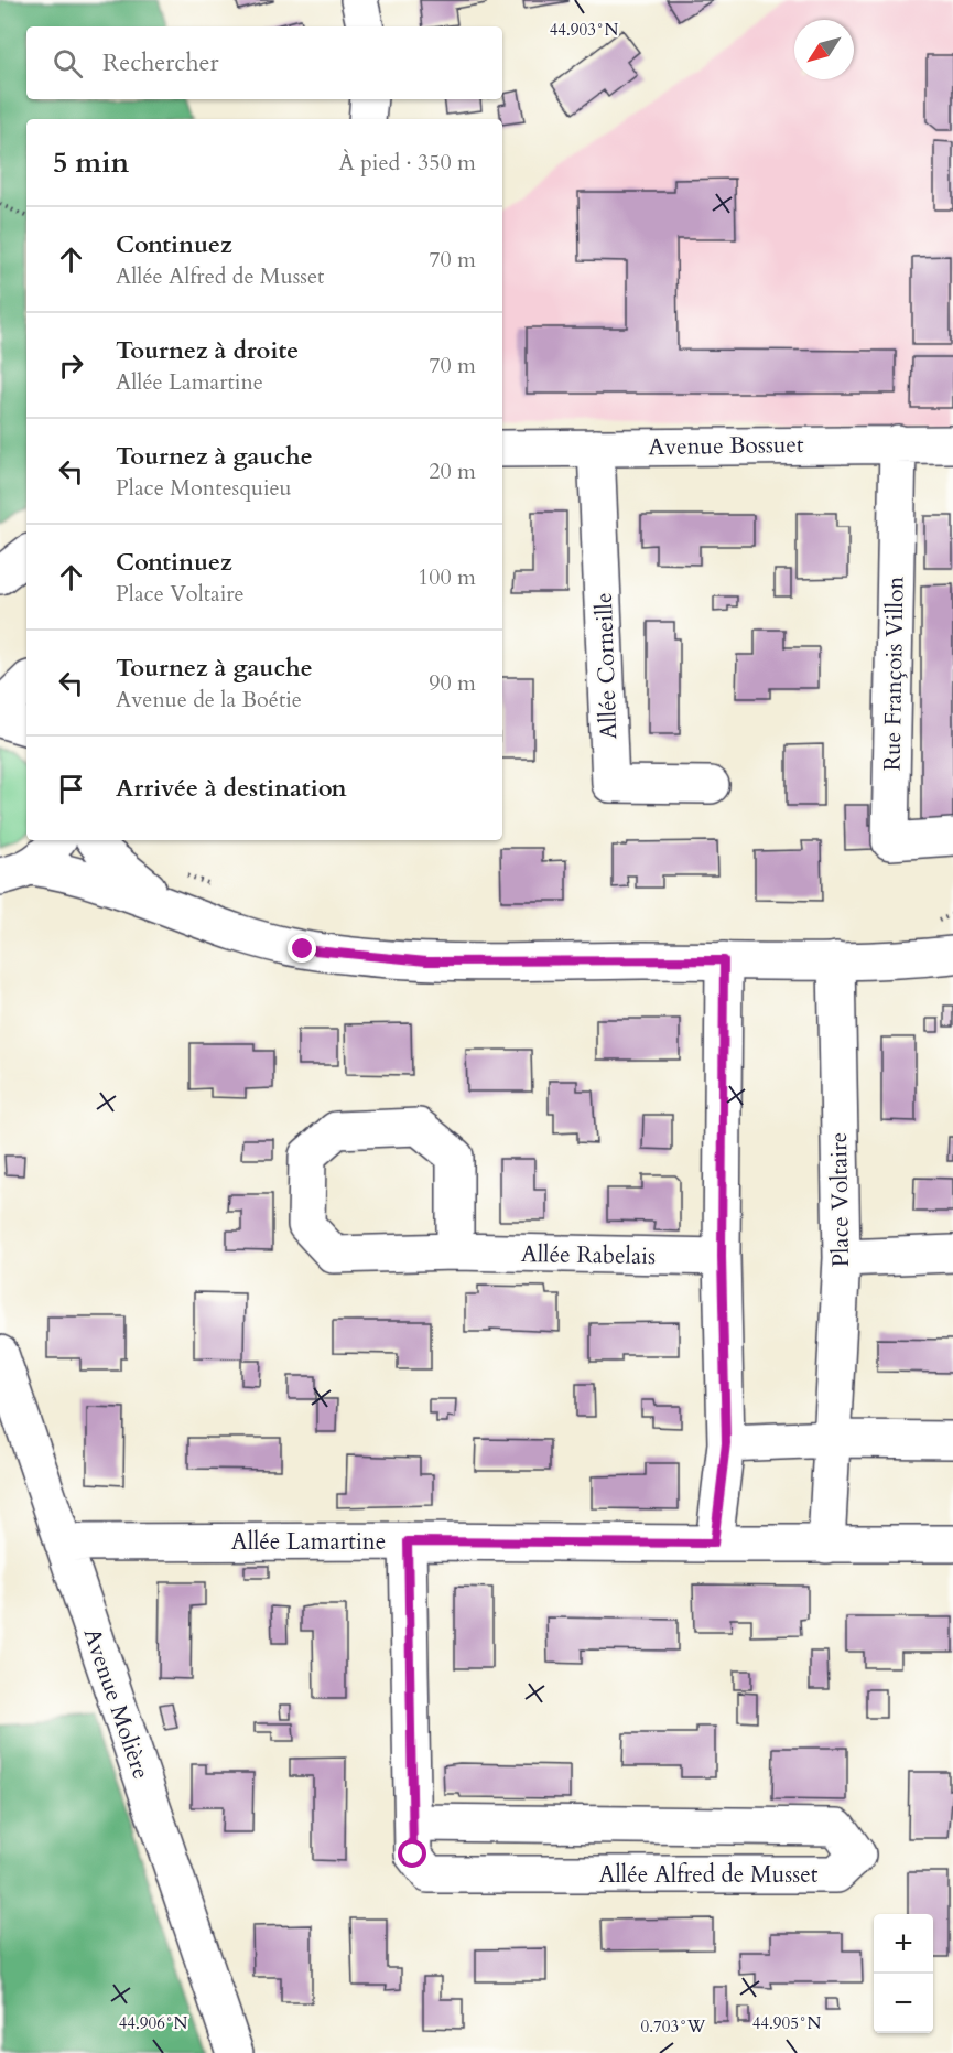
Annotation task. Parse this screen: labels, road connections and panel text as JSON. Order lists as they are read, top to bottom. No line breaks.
{"streets":{"street":["Avenue Bossuet","Allée Corneille","Rue François Villon","Place Voltaire","Allée Rabelais","Allée Lamartine","Avenue Molière","Allée Alfred de Musset"]},"crossings":[["Avenue Bossuet","Allée Corneille"],["Avenue Bossuet","Rue François Villon"],["Place Voltaire","Allée Lamartine"],["Allée Lamartine","Avenue Molière"],["Allée Lamartine","Allée Alfred de Musset"]],"north":"bottom left","page":{"search":"Rechercher","heading":["5 min","À pied · 350 m"],"list":[["Continuez","Allée Alfred de Musset","70 m"],["Tournez à droite","Allée Lamartine","70 m"],["Tournez à gauche","Place Montesquieu","20 m"],["Continuez","Place Voltaire","100 m"],["Tournez à gauche","Avenue de la Boétie","90 m"],"Arrivée à destination"],"map_buttons":["+","−"]},"coordinates":["44.903°N","44.906°N","44.905°N","0.703°W"]}
